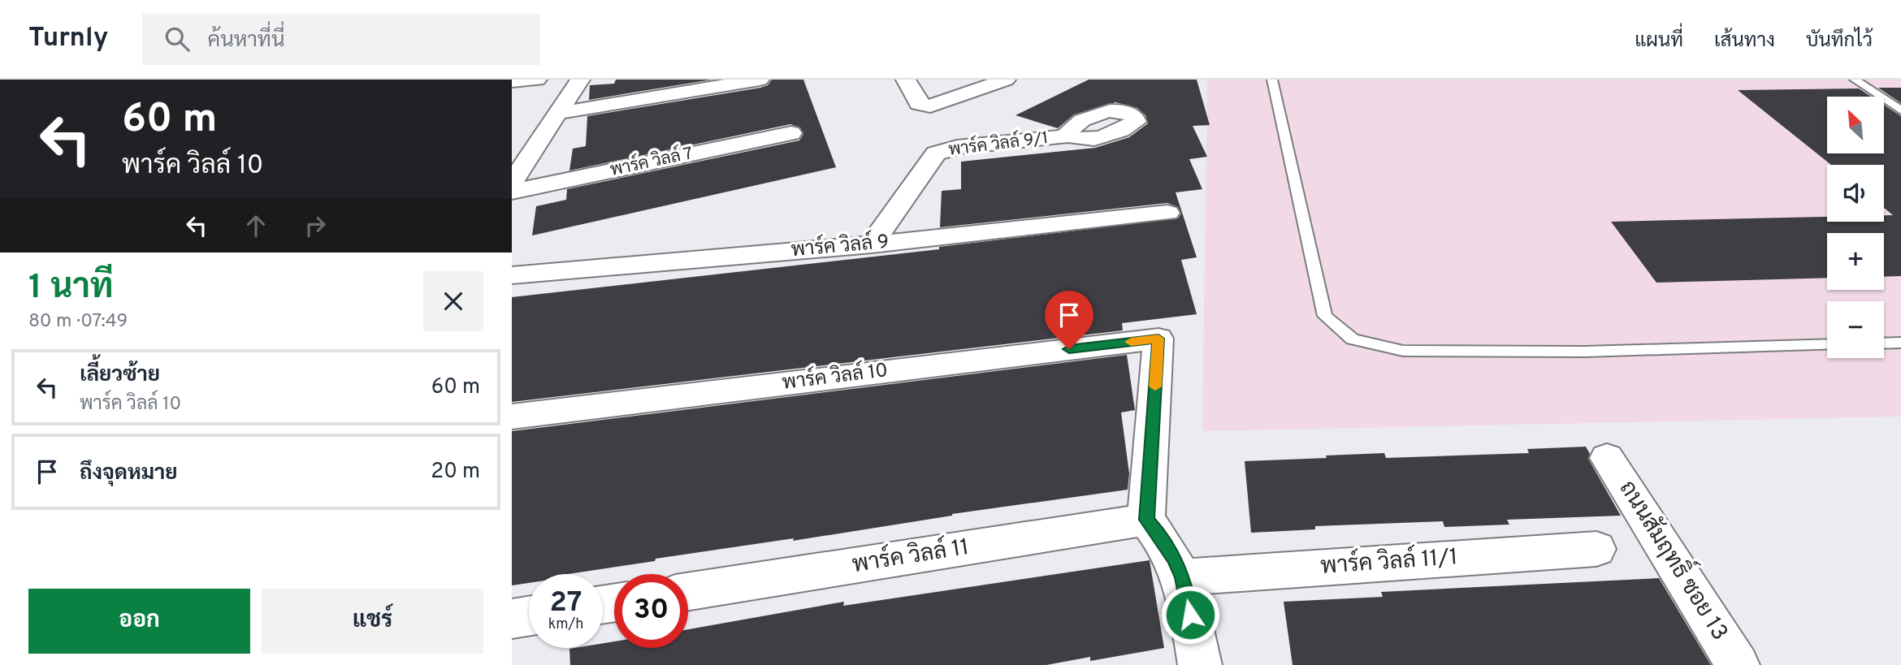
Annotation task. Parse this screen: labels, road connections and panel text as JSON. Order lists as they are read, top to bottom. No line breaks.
{"streets":{"street":["พาร์ค วิลล์ 9/1","พาร์ค วิลล์ 7","พาร์ค วิลล์ 9","พาร์ค วิลล์ 10","พาร์ค วิลล์ 11","ถนนสัมฤทธิ์ ซอย 13","พาร์ค วิลล์ 11/1"]},"crossings":[["พาร์ค วิลล์ 9/1","พาร์ค วิลล์ 9"],["พาร์ค วิลล์ 10","พาร์ค วิลล์ 11"]],"north":"top left","page":{"header":"Turnly","search":"ค้นหาที่นี่","nav":["แผนที่","เส้นทาง","บันทึกไว้"],"turn":["60 m","พาร์ค วิลล์ 10"],"map_buttons":["+","−"],"heading":["1 นาที","80 m · 07:49"],"list":[{"name":"เลี้ยวซ้าย","note":"พาร์ค วิลล์ 10","value":"60 m"},{"name":"ถึงจุดหมาย","value":"20 m"}],"speed":"27 km/h","limit":"30","buttons":["ออก","แชร์"]}}
